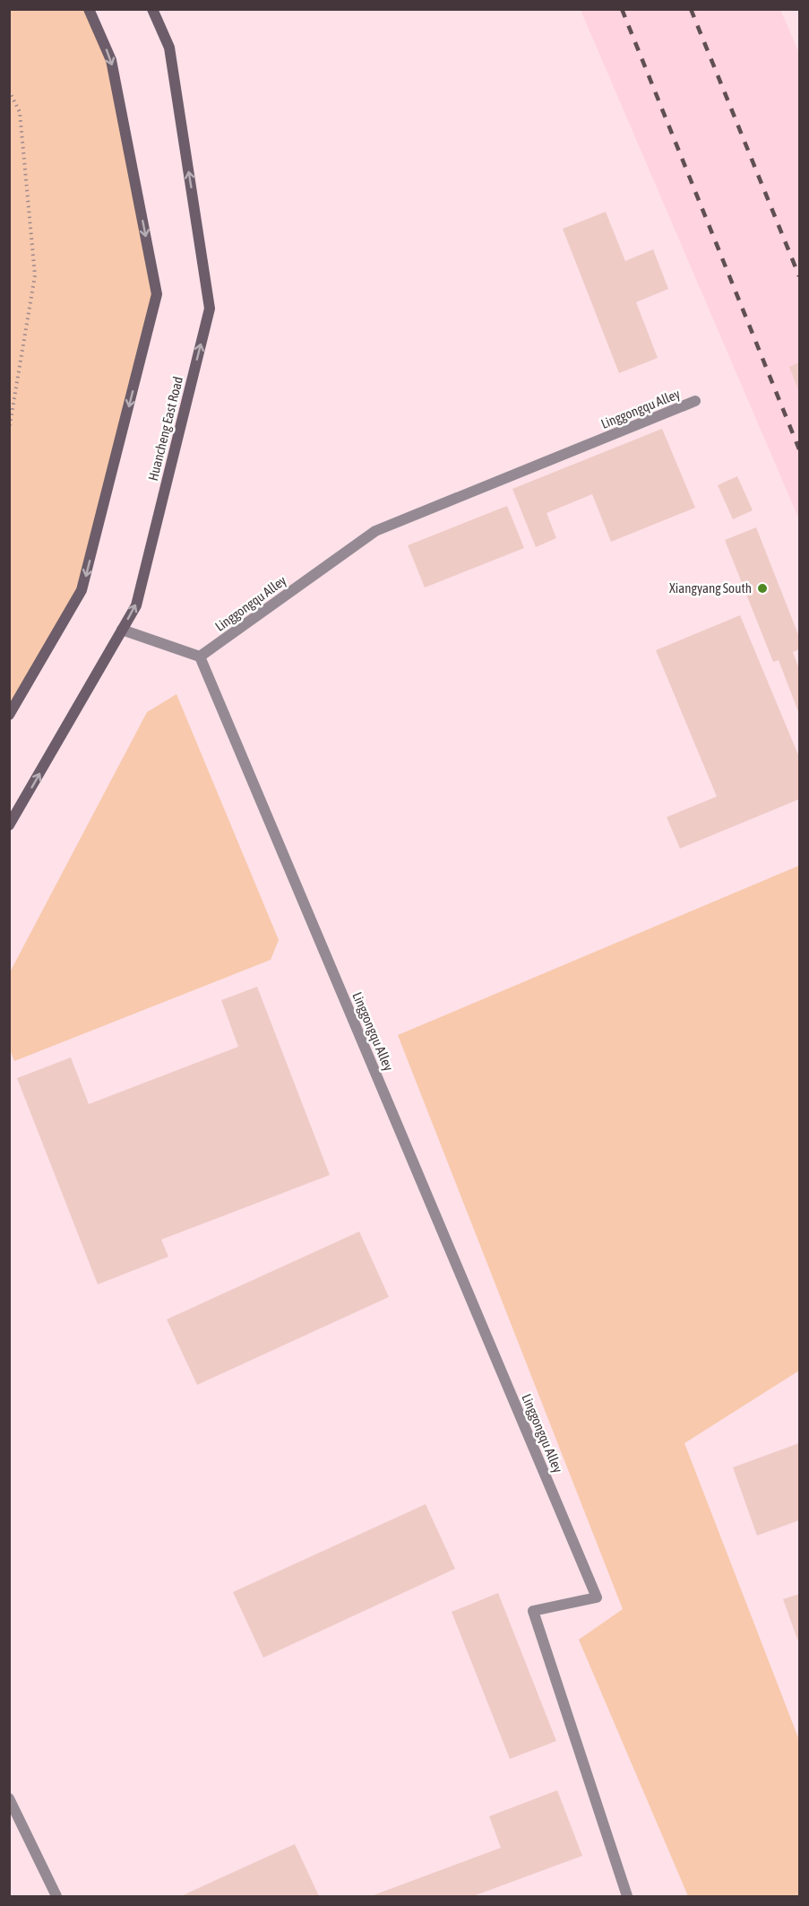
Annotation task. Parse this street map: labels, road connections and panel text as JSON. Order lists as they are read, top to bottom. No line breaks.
{"streets":{"main road":["Huancheng East Road"],"street":["Linggongqu Alley"]},"places":["Xiangyang South"]}
